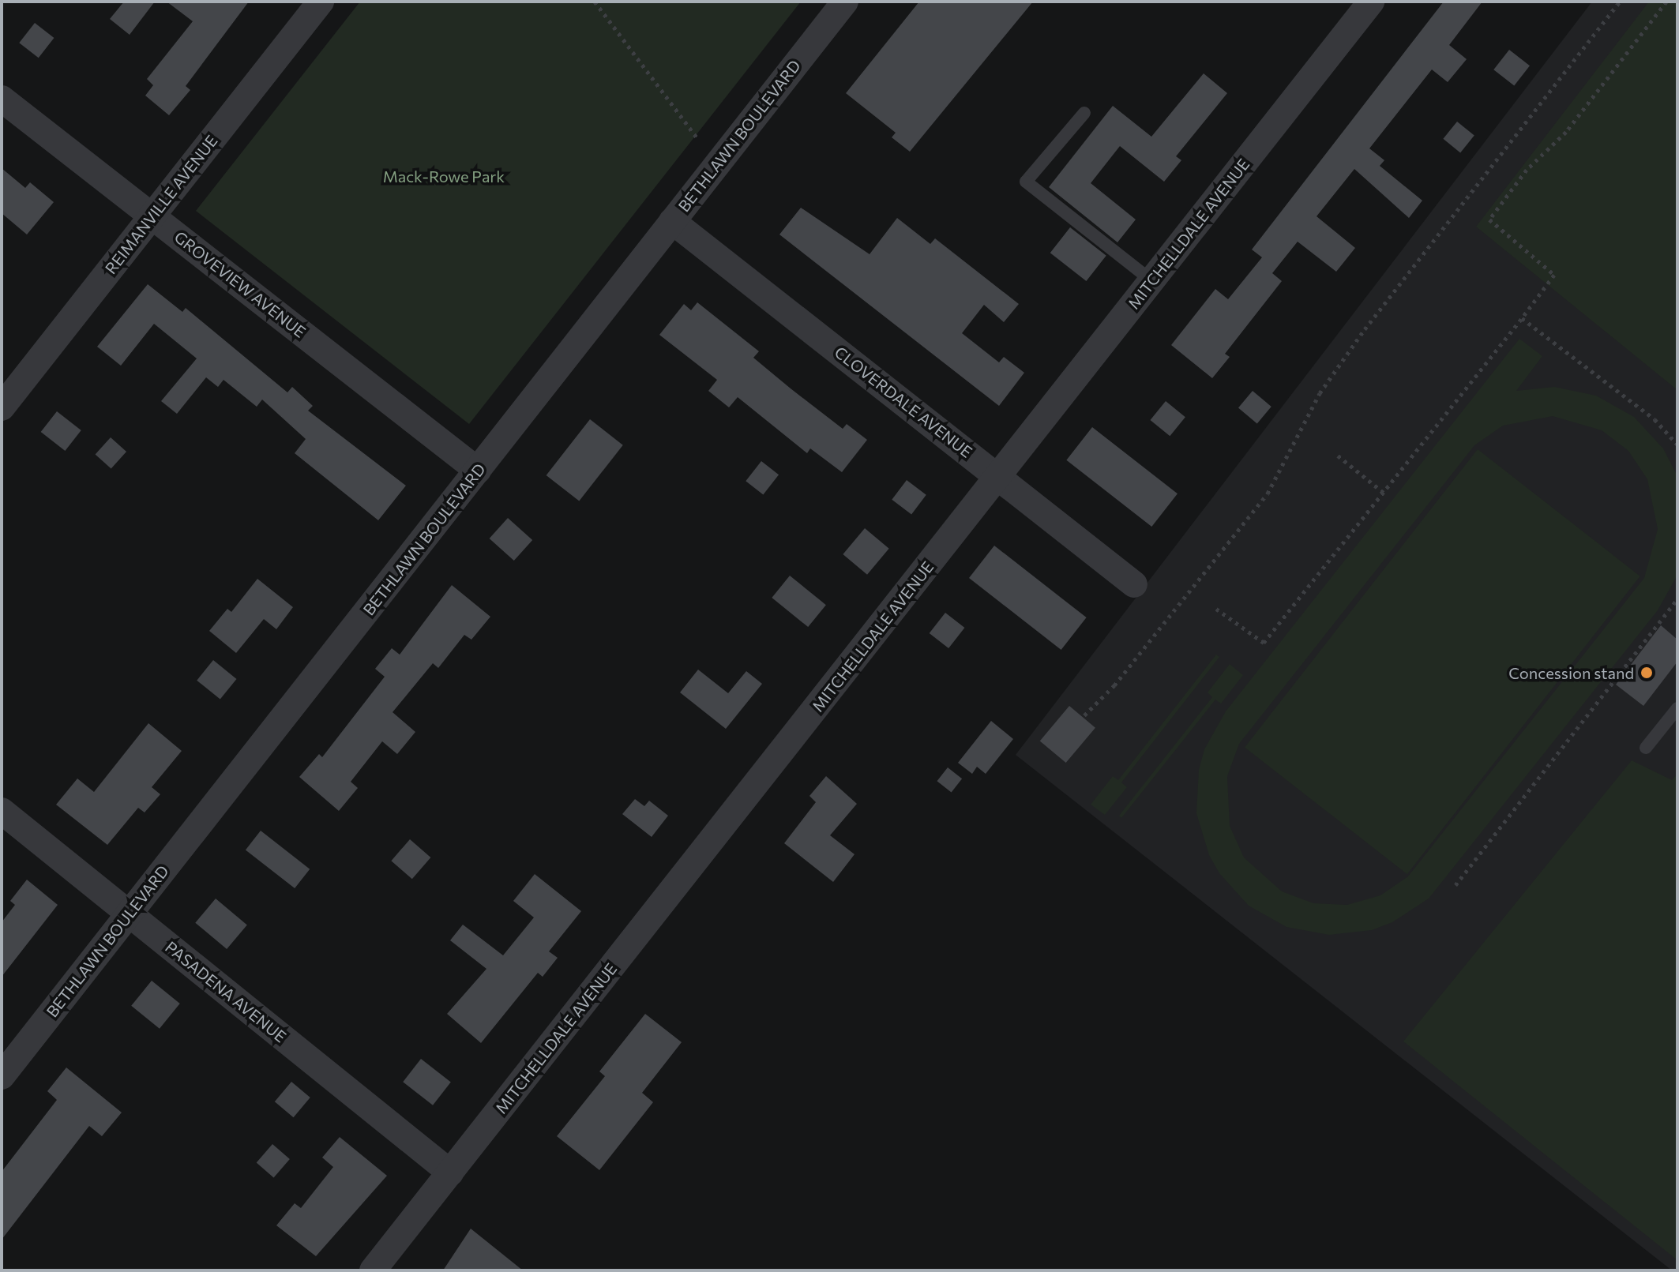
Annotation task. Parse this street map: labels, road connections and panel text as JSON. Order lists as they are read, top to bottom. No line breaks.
{"streets":{"street":["BETHLAWN BOULEVARD","REIMANVILLE AVENUE","MITCHELLDALE AVENUE","GROVEVIEW AVENUE","CLOVERDALE AVENUE","PASADENA AVENUE"]},"crossings":[["BETHLAWN BOULEVARD","GROVEVIEW AVENUE"],["BETHLAWN BOULEVARD","CLOVERDALE AVENUE"],["BETHLAWN BOULEVARD","PASADENA AVENUE"],["REIMANVILLE AVENUE","GROVEVIEW AVENUE"],["MITCHELLDALE AVENUE","CLOVERDALE AVENUE"],["MITCHELLDALE AVENUE","PASADENA AVENUE"]],"parks":["Mack-Rowe Park"],"places":["Concession stand"]}
